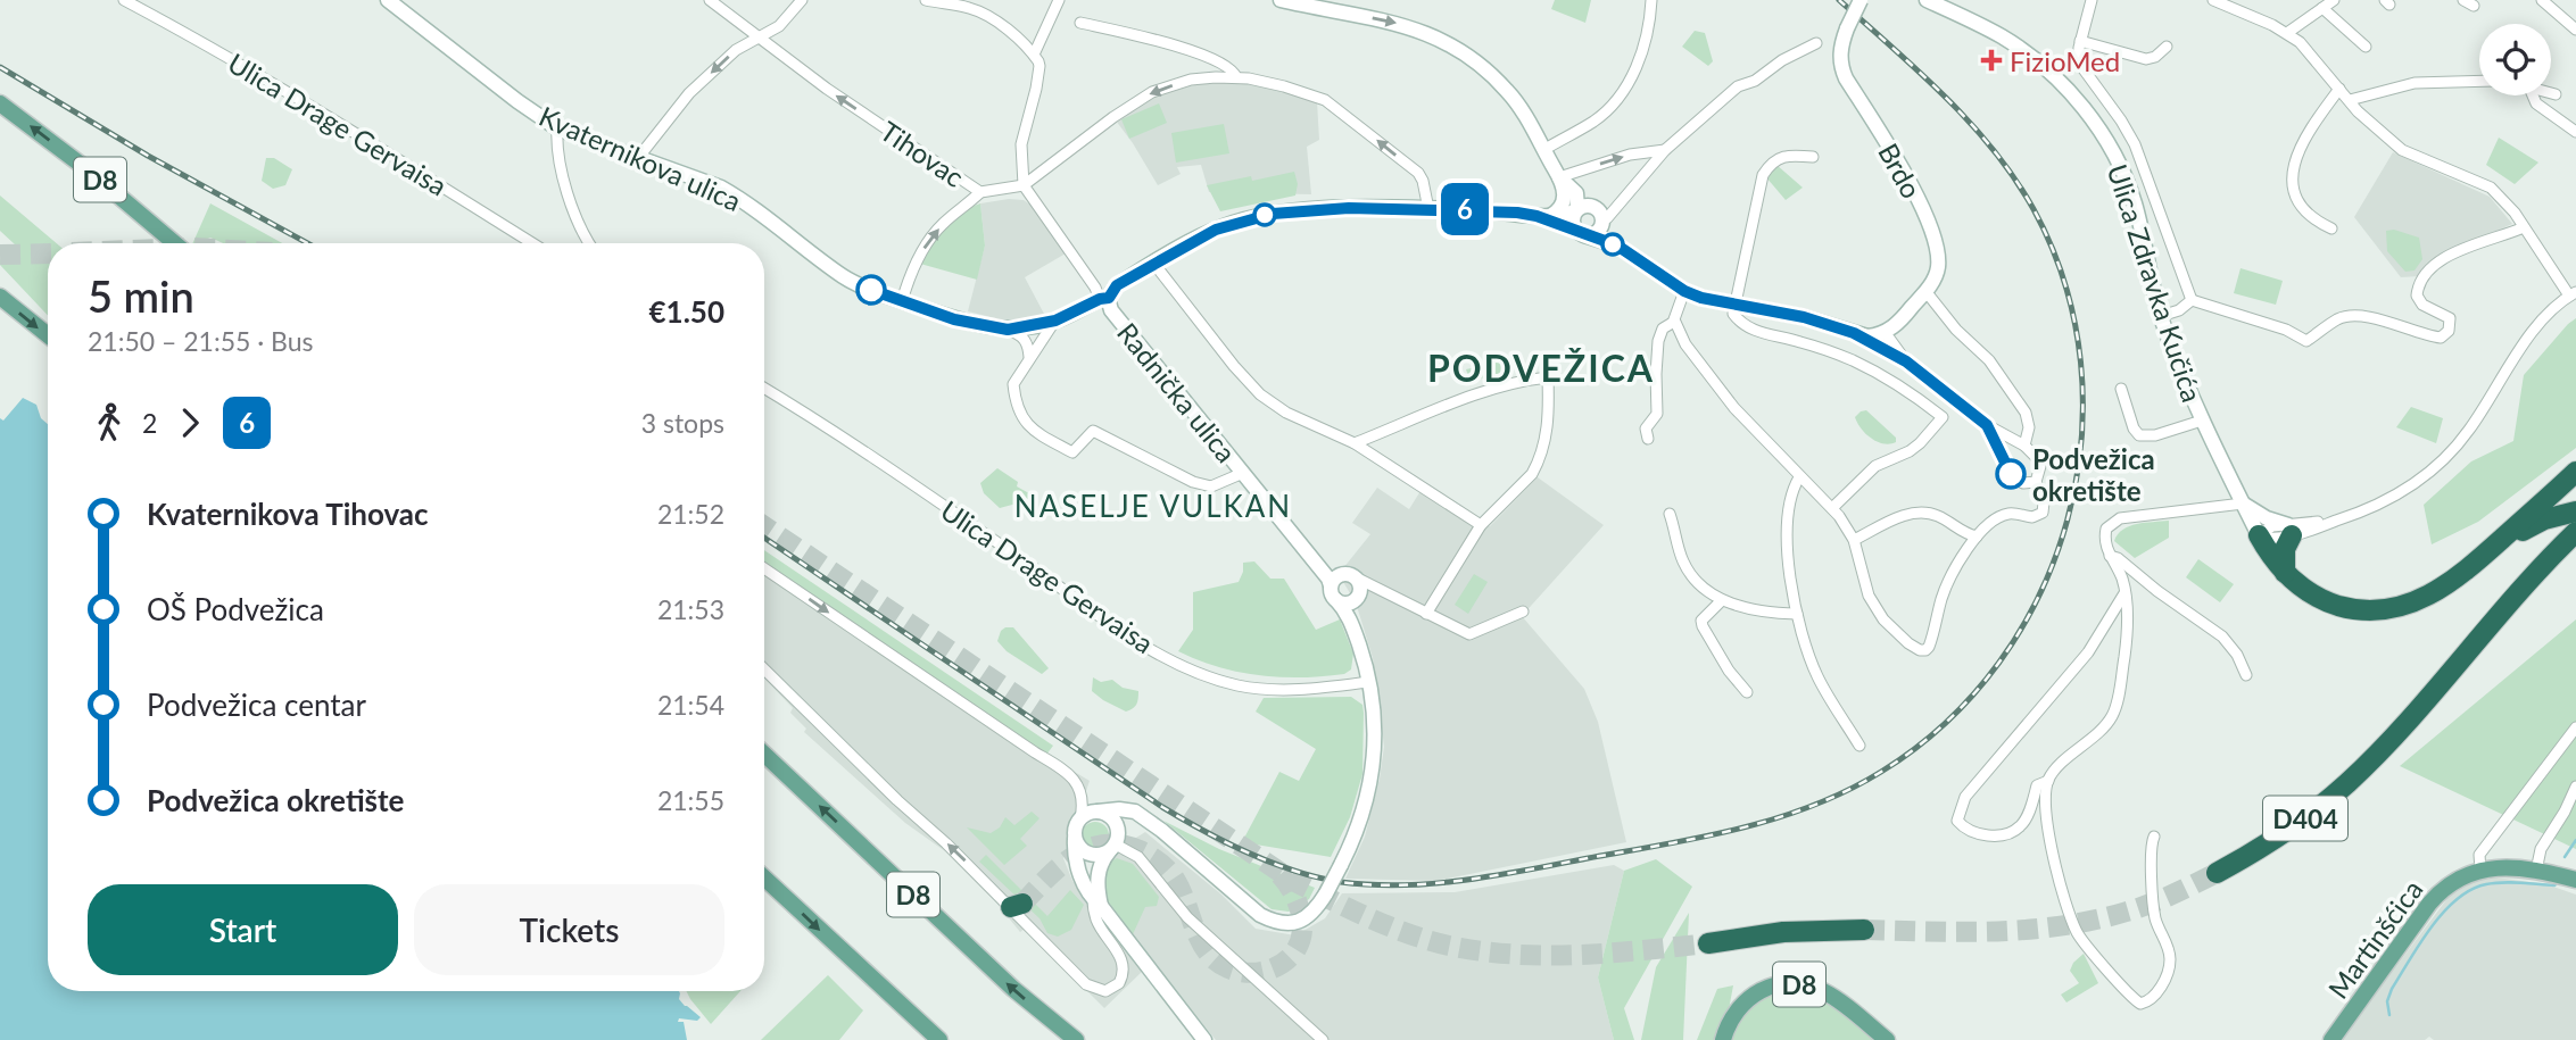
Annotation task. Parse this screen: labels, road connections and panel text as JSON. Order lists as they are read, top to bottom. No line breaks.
{"streets":{"highway":["D404"],"main road":["Kvaternikova ulica","Brdo","D8","Ulica Zdravka Kučića","Radnička ulica","Martinšćica"],"street":["Ulica Drage Gervaisa","Tihovac"]},"crossings":[["Tihovac","Radnička ulica"],["Kvaternikova ulica","Brdo"],["Kvaternikova ulica","Radnička ulica"]],"districts":["PODVEŽICA","NASELJE VULKAN"],"places":{"health":["FizioMed"],"other":["Podvežica okretište"]},"lines":["bus line 6"],"page":{"on_map":"6","heading":["5 min","21:50 – 21:55 · Bus","€1.50"],"legs":["2","6","3 stops"],"list":[{"name":"Kvaternikova Tihovac","value":"21:52"},{"name":"OŠ Podvežica","value":"21:53"},{"name":"Podvežica centar","value":"21:54"},{"name":"Podvežica okretište","value":"21:55"}],"buttons":["Start","Tickets"]}}
